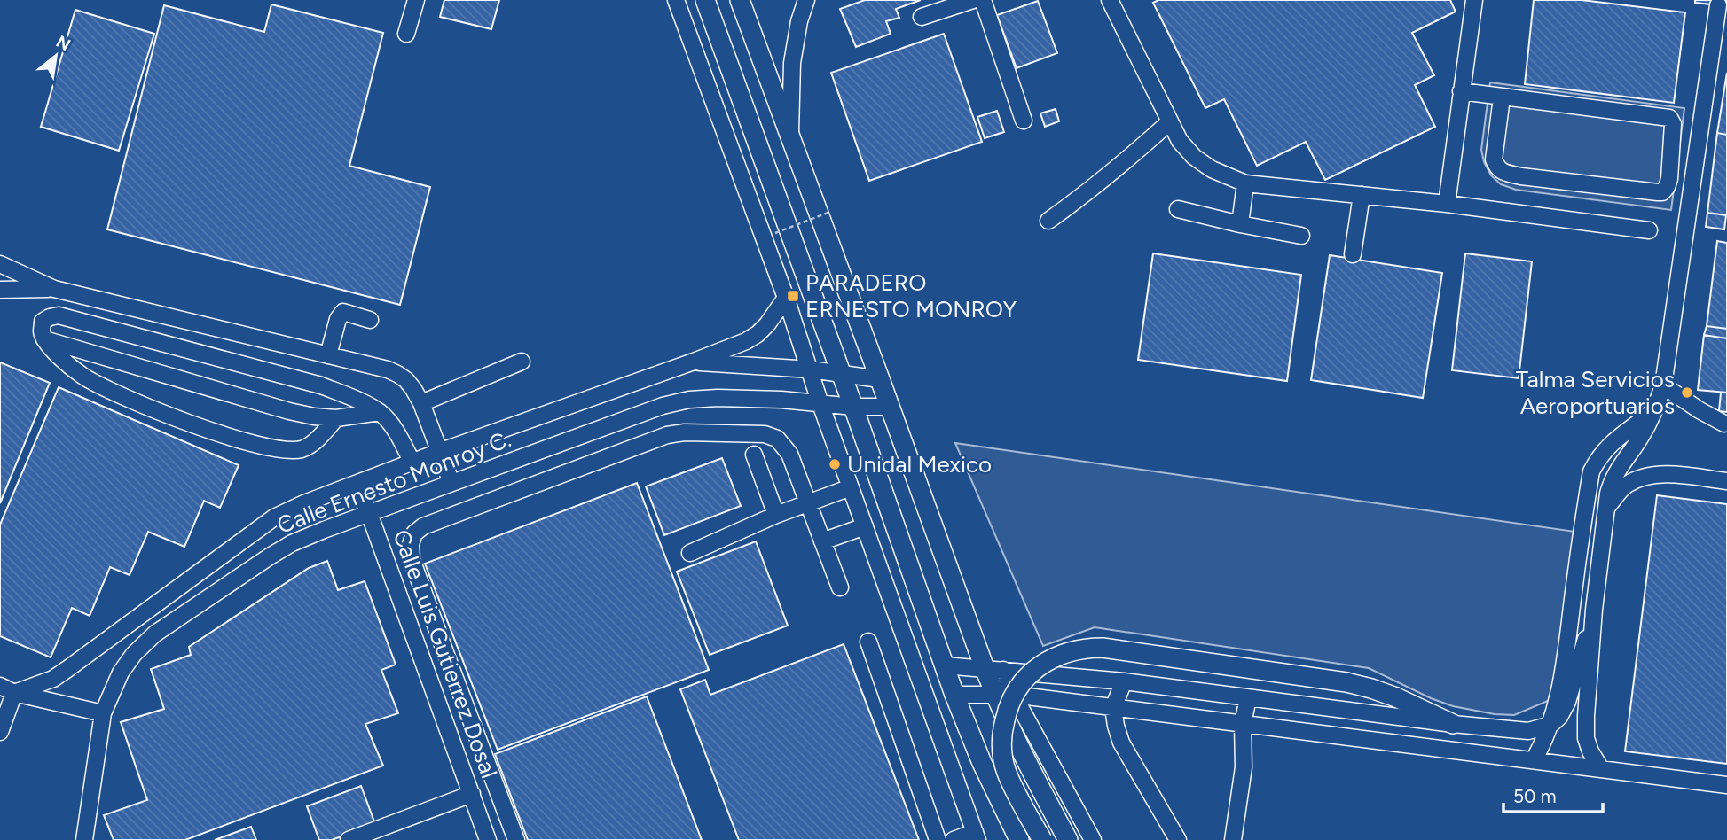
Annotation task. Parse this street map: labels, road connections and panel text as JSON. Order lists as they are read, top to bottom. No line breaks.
{"streets":{"street":["Calle Ernesto Monroy C.","Calle Luis Gutierrez Dosal"]},"crossings":[["Calle Ernesto Monroy C.","Calle Luis Gutierrez Dosal"]],"places":{"transit":["PARADERO ERNESTO MONROY"],"other":["Talma Servicios Aeroportuarios","Unidal Mexico"]},"scale_bar":"50 m","north":"top right"}
